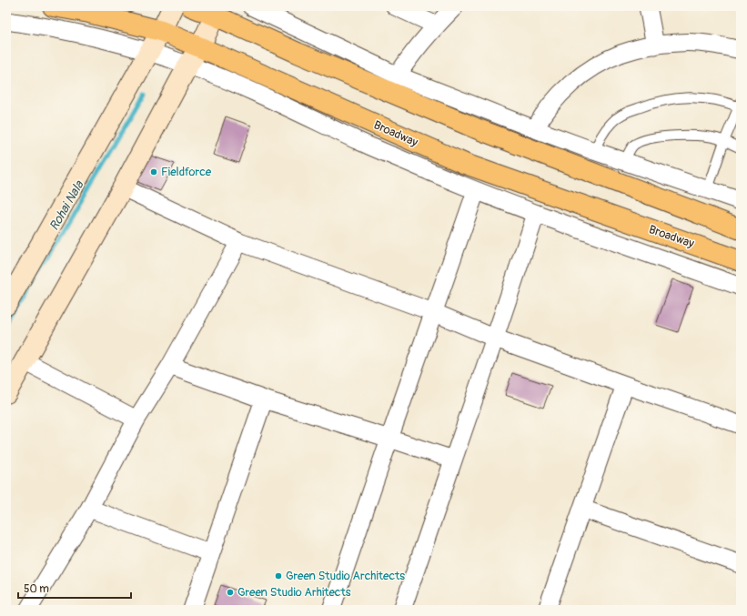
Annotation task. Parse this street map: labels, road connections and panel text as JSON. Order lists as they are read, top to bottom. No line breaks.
{"streets":{"main road":["Broadway"]},"water":["Rohai Nala"],"places":["Fieldforce","Green Studio Architects","Green Studio Arhitects"],"scale_bar":"50 m"}
